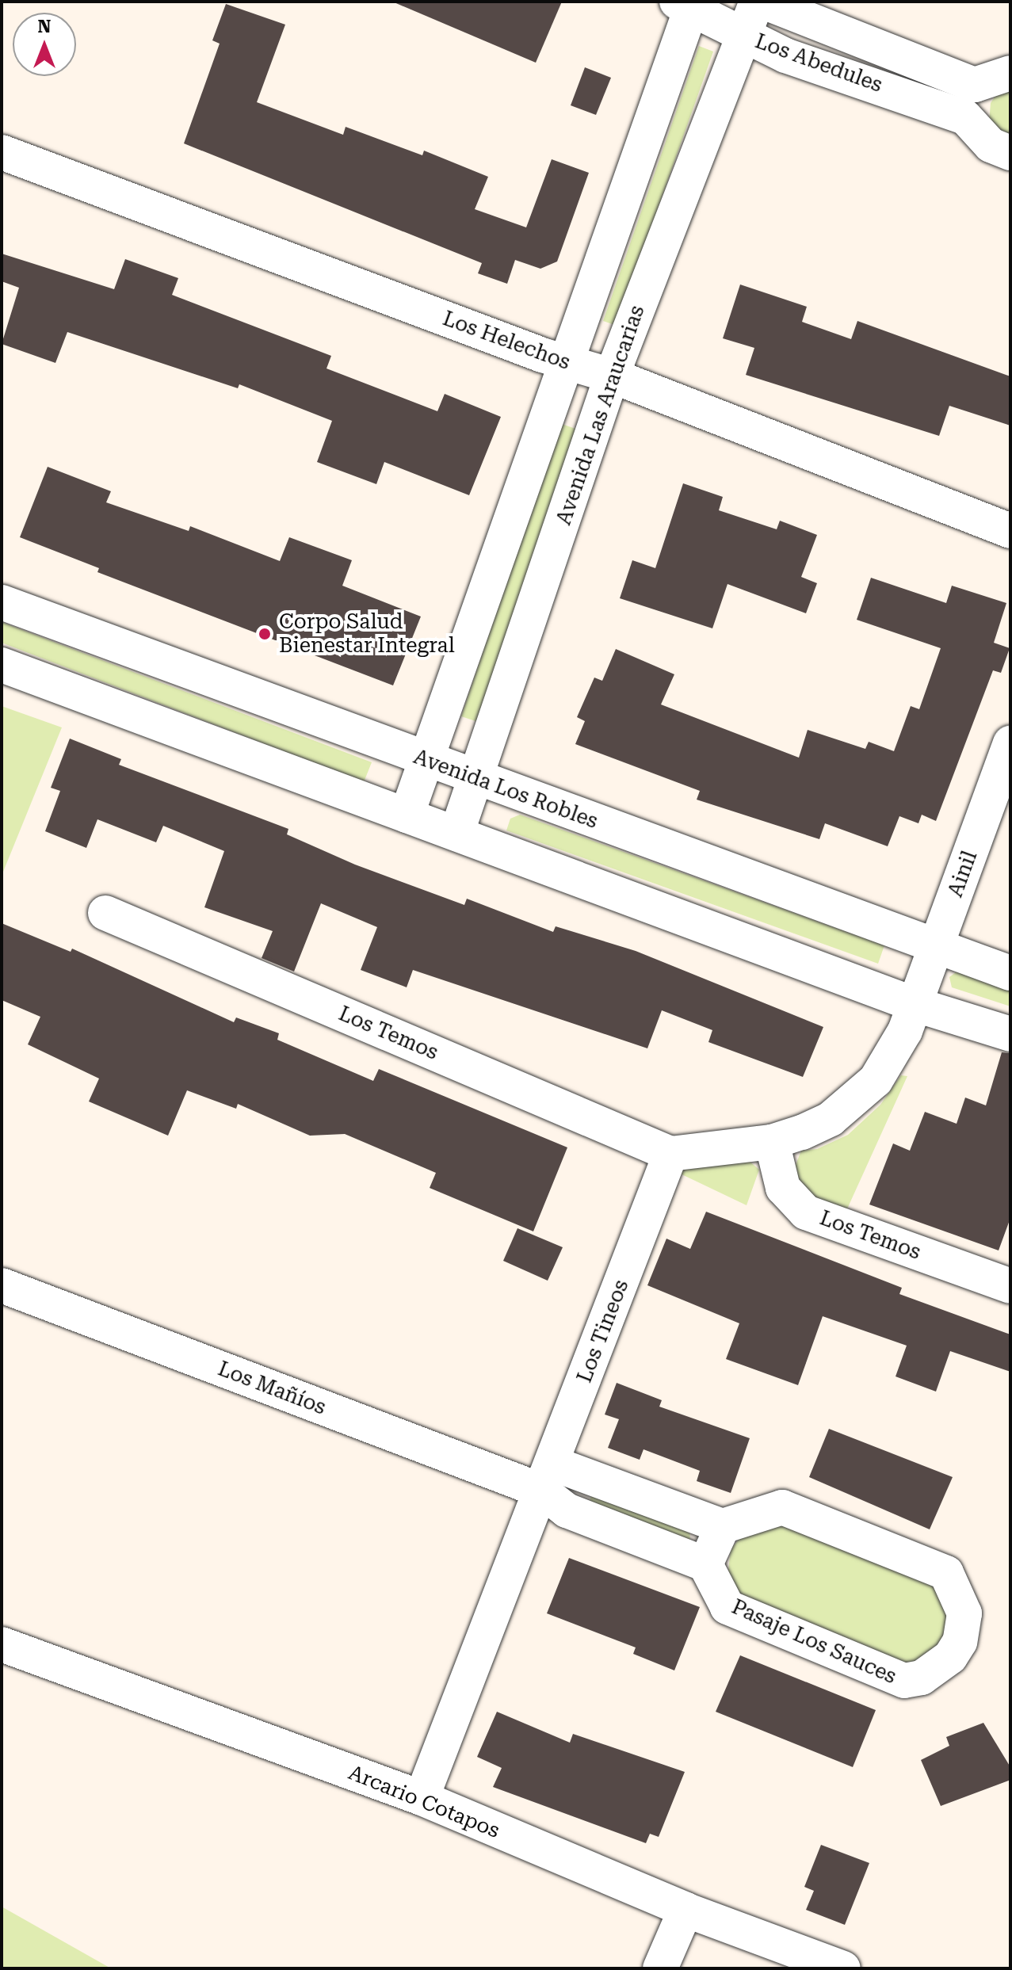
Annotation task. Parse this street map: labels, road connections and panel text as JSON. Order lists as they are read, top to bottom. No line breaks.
{"streets":{"street":["Los Abedules","Los Helechos","Avenida Las Araucarias","Avenida Los Robles","Ainil","Los Temos","Los Tineos","Los Mañíos","Pasaje Los Sauces","Arcario Cotapos"]},"crossings":[["Los Abedules","Avenida Las Araucarias"],["Los Helechos","Avenida Las Araucarias"],["Avenida Las Araucarias","Avenida Los Robles"],["Avenida Los Robles","Ainil"],["Los Temos","Los Tineos"],["Los Tineos","Los Mañíos"],["Los Tineos","Arcario Cotapos"]],"places":["Corpo Salud Bienestar Integral"],"north":"top"}
